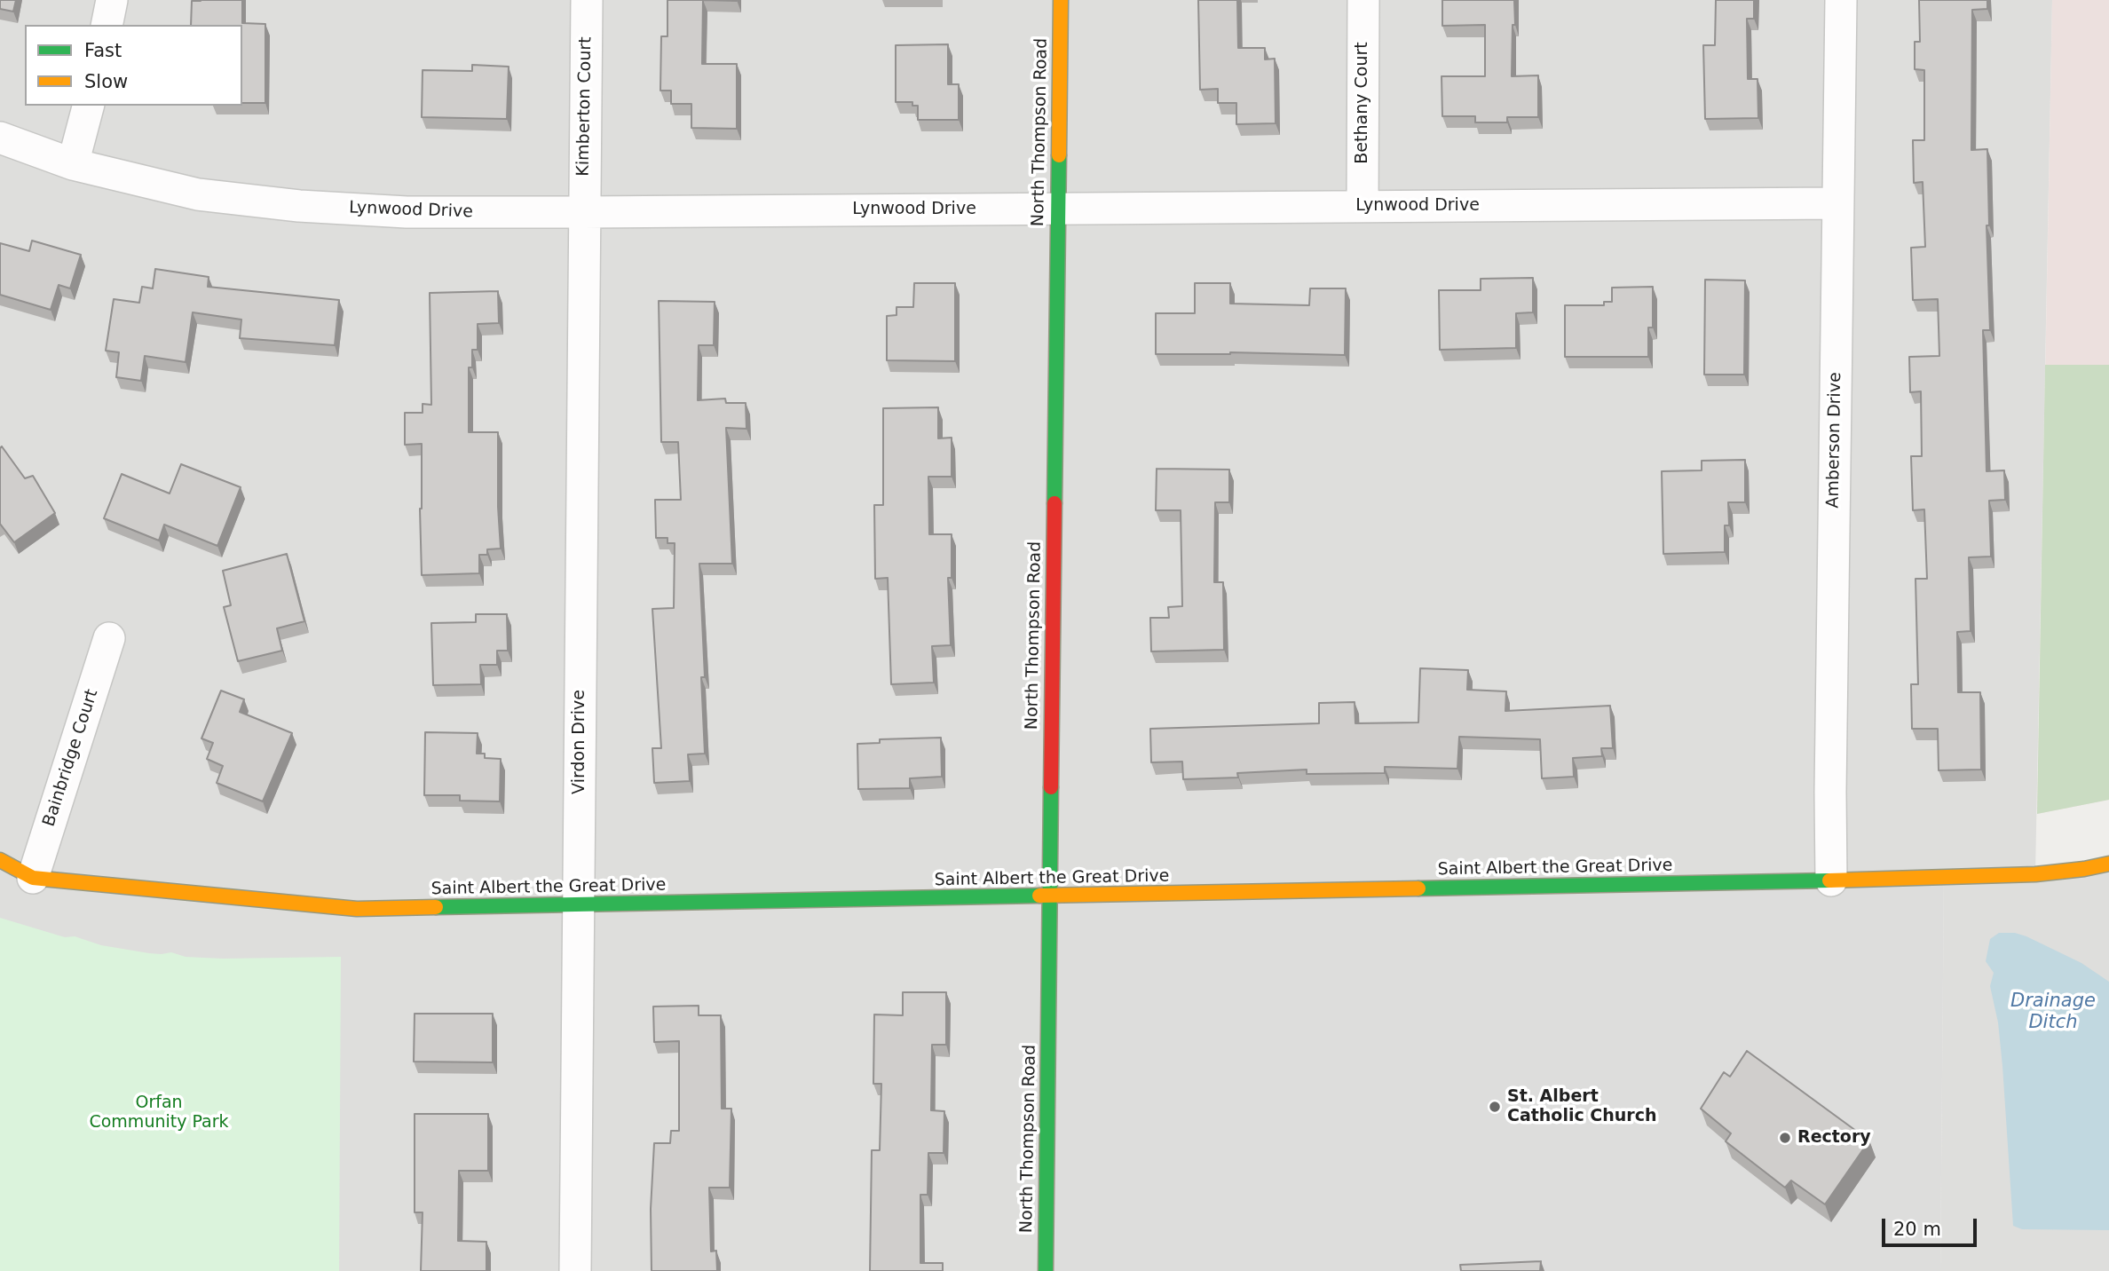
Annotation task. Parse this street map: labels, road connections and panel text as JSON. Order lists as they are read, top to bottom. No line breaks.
{"streets":{"street":["Bethany Court","Kimberton Court","North Thompson Road","Lynwood Drive","Amberson Drive","Virdon Drive","Bainbridge Court","Saint Albert the Great Drive"]},"crossings":[["Bethany Court","Lynwood Drive"],["Kimberton Court","Lynwood Drive"],["Kimberton Court","Virdon Drive"],["North Thompson Road","Lynwood Drive"],["North Thompson Road","Saint Albert the Great Drive"],["Lynwood Drive","Amberson Drive"],["Lynwood Drive","Virdon Drive"],["Amberson Drive","Saint Albert the Great Drive"],["Virdon Drive","Saint Albert the Great Drive"],["Bainbridge Court","Saint Albert the Great Drive"]],"water":["Drainage Ditch"],"parks":["Orfan Community Park"],"places":["St. Albert Catholic Church","Rectory"],"legend":["Fast","Slow"],"scale_bar":"20 m"}
